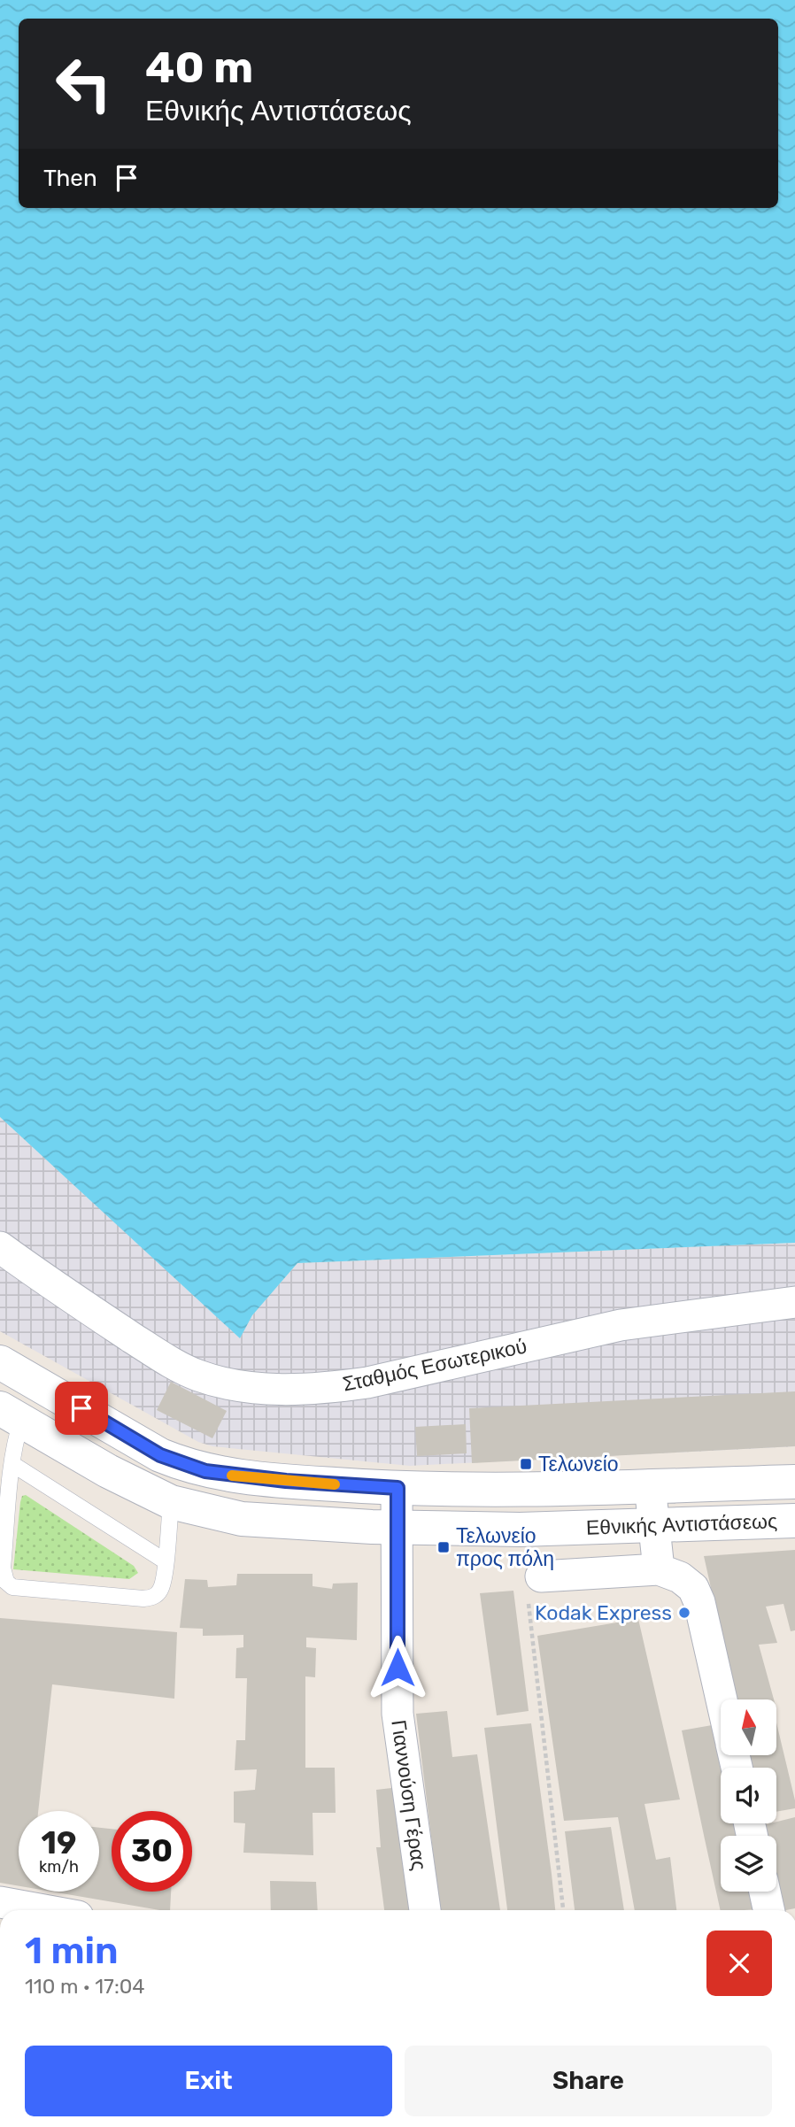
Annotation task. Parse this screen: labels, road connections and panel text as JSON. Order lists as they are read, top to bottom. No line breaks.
{"streets":{"main road":["Εθνικής Αντιστάσεως"],"street":["Σταθμός Εσωτερικού","Γιαννούση Γέρας"]},"crossings":[["Εθνικής Αντιστάσεως","Γιαννούση Γέρας"]],"places":{"transit":["Τελωνείο","Τελωνείο προς πόλη"],"other":["Kodak Express"]},"north":"top","page":{"turn":["40 m","Εθνικής Αντιστάσεως"],"then":"Then","speed":"19 km/h","limit":"30","heading":["1 min","110 m · 17:04"],"buttons":["Exit","Share"]}}
